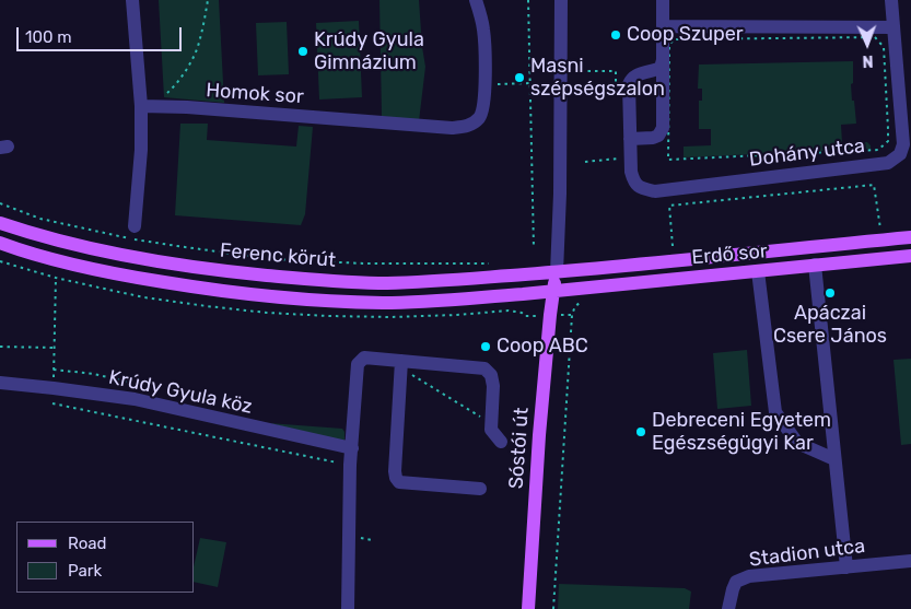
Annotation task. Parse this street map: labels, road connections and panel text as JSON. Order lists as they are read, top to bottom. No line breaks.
{"streets":{"main road":["Erdő sor","Ferenc körút","Sóstói út"],"street":["Homok sor","Dohány utca","Krúdy Gyula köz","Stadion utca"]},"crossings":[["Erdő sor","Ferenc körút"],["Erdő sor","Sóstói út"],["Ferenc körút","Sóstói út"]],"places":["Coop Szuper","Krúdy Gyula Gimnázium","Masni szépségszalon","Apáczai Csere János","Coop ABC","Debreceni Egyetem Egészségügyi Kar"],"legend":["Road","Park"],"scale_bar":"100 m","north":"bottom"}
